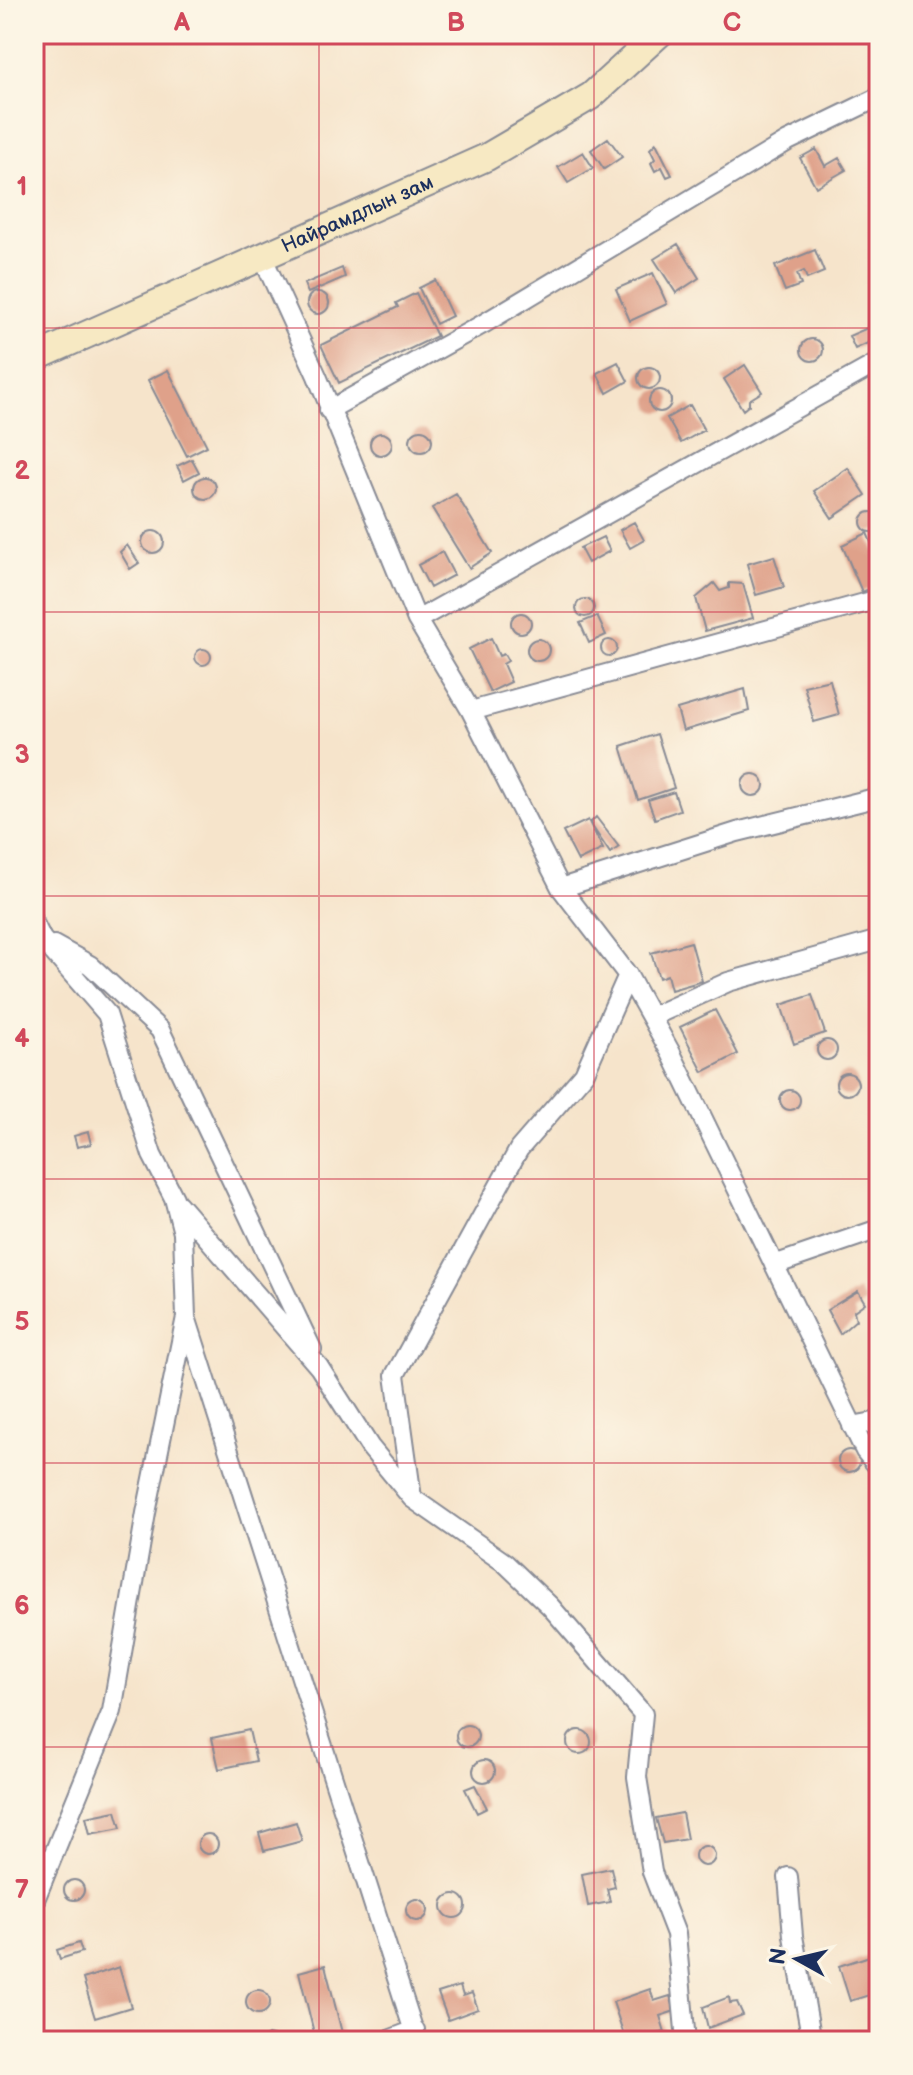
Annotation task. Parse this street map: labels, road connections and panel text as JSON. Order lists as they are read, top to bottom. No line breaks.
{"streets":{"main road":["Найрамдлын зам"]},"north":"left","grid":{"columns":["A","B","C"],"rows":["1","2","3","4","5","6","7"]}}
